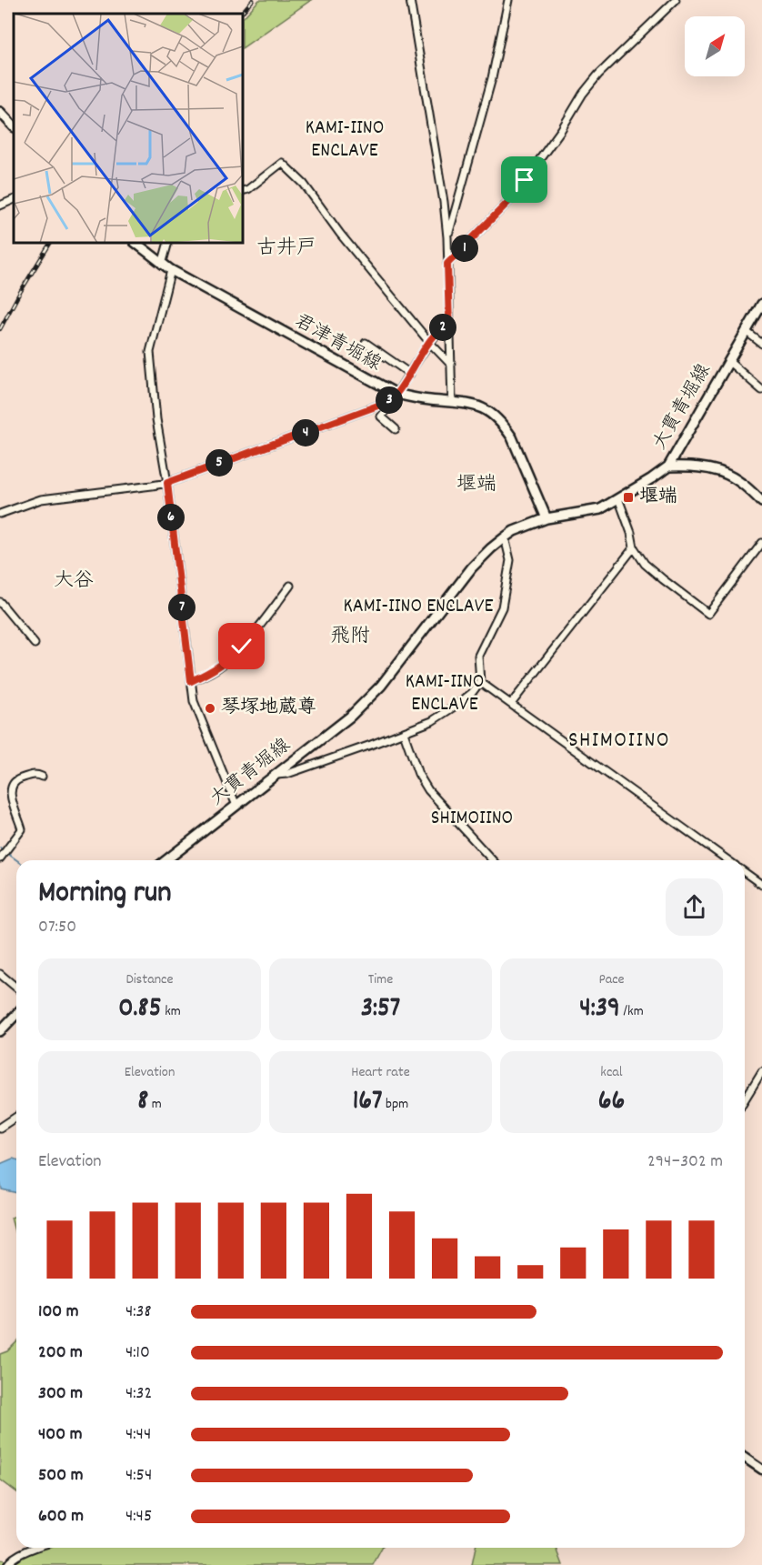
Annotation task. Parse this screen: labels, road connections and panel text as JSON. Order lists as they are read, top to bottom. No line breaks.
{"streets":{"main road":["君津青堀線","大貫青堀線"]},"crossings":[["君津青堀線","大貫青堀線"]],"districts":["KAMI-IINO ENCLAVE","古井戸","堰端","大谷","KAMI-IINO ENCLAVE","飛附","KAMI-IINO ENCLAVE","SHIMOIINO","SHIMOIINO"],"places":{"transit":["堰端"],"other":["琴塚地蔵尊"]},"north":"top right","page":{"pins":["1","2","3","4","5","6","7"],"heading":["Morning run","07:50"],"stats":[["Distance","0.85 km"],["Time","3:57"],["Pace","4:39 /km"],["Elevation","8 m"],["Heart rate","167 bpm"],["kcal","66"]],"chart":["Elevation","294–302 m"],"list":[{"name":"100 m","note":"4:38"},{"name":"200 m","note":"4:10"},{"name":"300 m","note":"4:32"},{"name":"400 m","note":"4:44"},{"name":"500 m","note":"4:54"},{"name":"600 m","note":"4:45"}]}}
